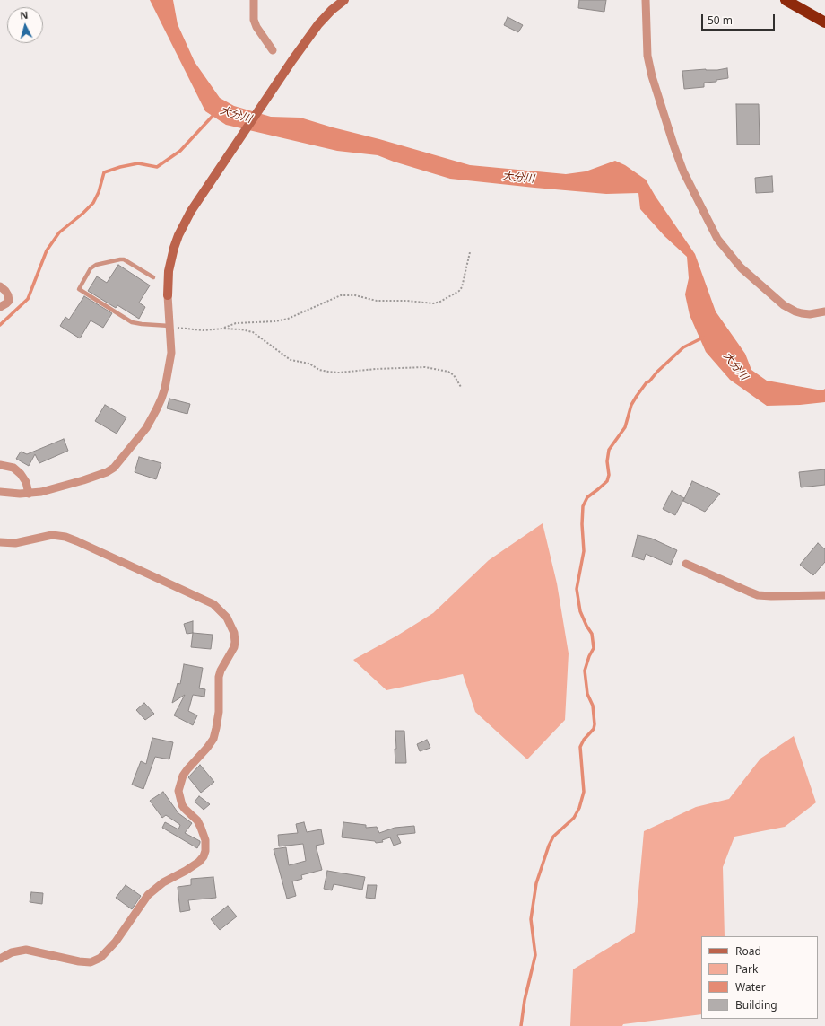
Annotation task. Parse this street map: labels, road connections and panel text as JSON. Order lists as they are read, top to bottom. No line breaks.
{"water":["大分川"],"legend":["Road","Park","Water","Building"],"scale_bar":"50 m","north":"top"}
